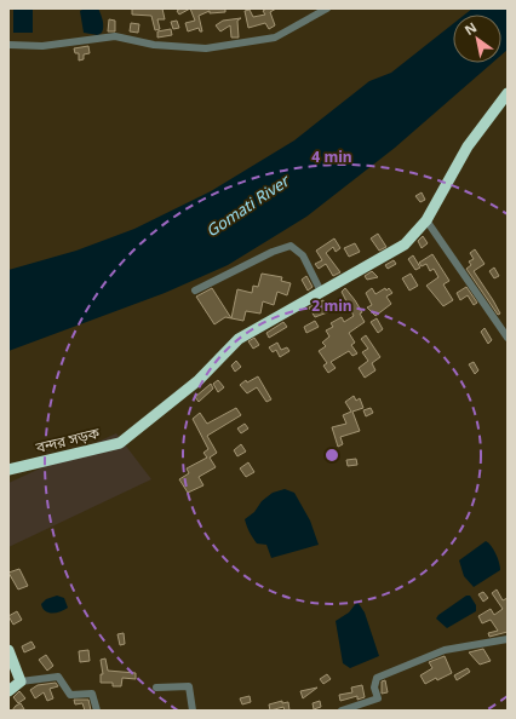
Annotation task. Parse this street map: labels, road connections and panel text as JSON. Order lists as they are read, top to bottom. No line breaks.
{"streets":{"highway":["বন্দর সড়ক"]},"water":["Gomati River"],"north":"top left","rings":["4 min","2 min"]}
